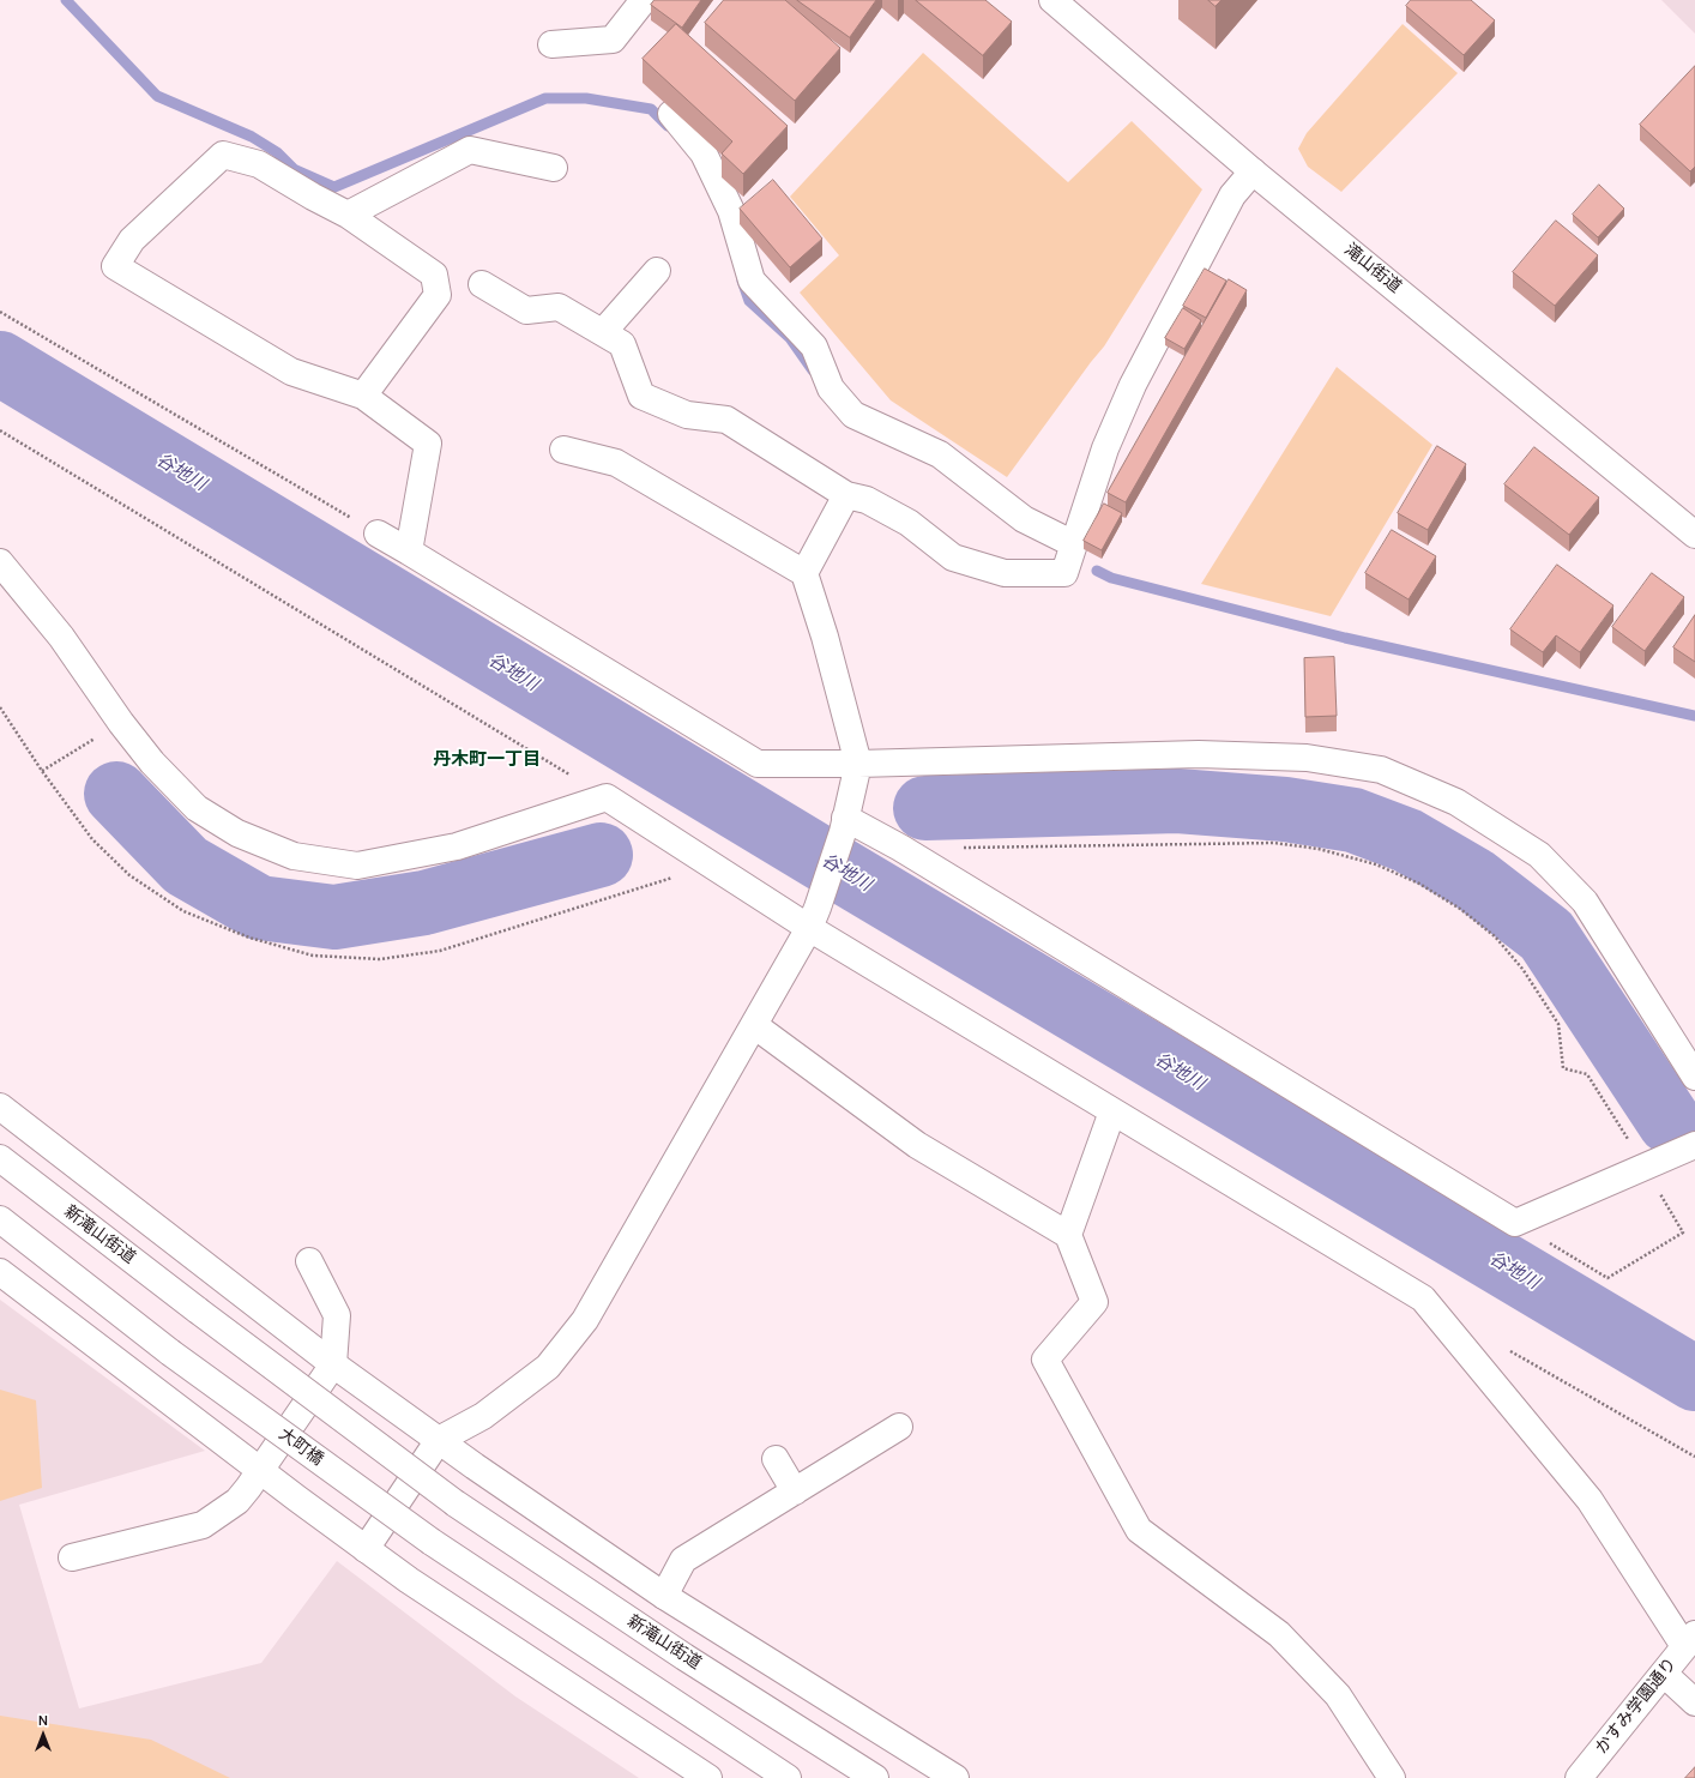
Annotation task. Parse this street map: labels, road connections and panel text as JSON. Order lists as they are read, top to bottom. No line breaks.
{"streets":{"main road":["滝山街道","新滝山街道","大町橋","かすみ学園通り"]},"districts":["丹木町一丁目"],"water":["谷地川"],"north":"top"}
